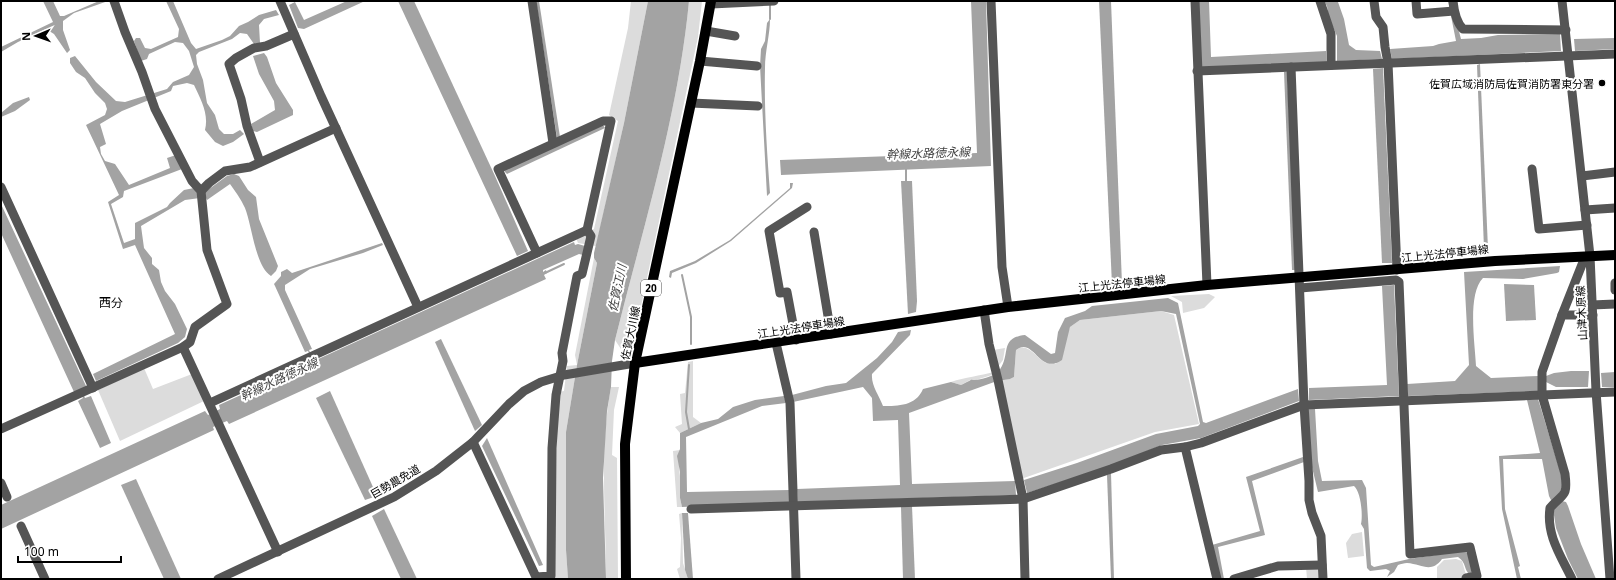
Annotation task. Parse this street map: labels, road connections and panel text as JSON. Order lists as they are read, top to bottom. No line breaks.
{"streets":{"main road":["江上光法停車場線","20","佐賀大川線"],"street":["山津木原線","巨勢農免道"]},"crossings":[["江上光法停車場線","山津木原線"],["江上光法停車場線","佐賀大川線"],["江上光法停車場線","巨勢農免道"],["佐賀大川線","巨勢農免道"]],"districts":["西分"],"water":["幹線水路徳永線","佐賀江川"],"places":["佐賀広域消防局佐賀消防署東分署"],"scale_bar":"100 m","north":"left"}
